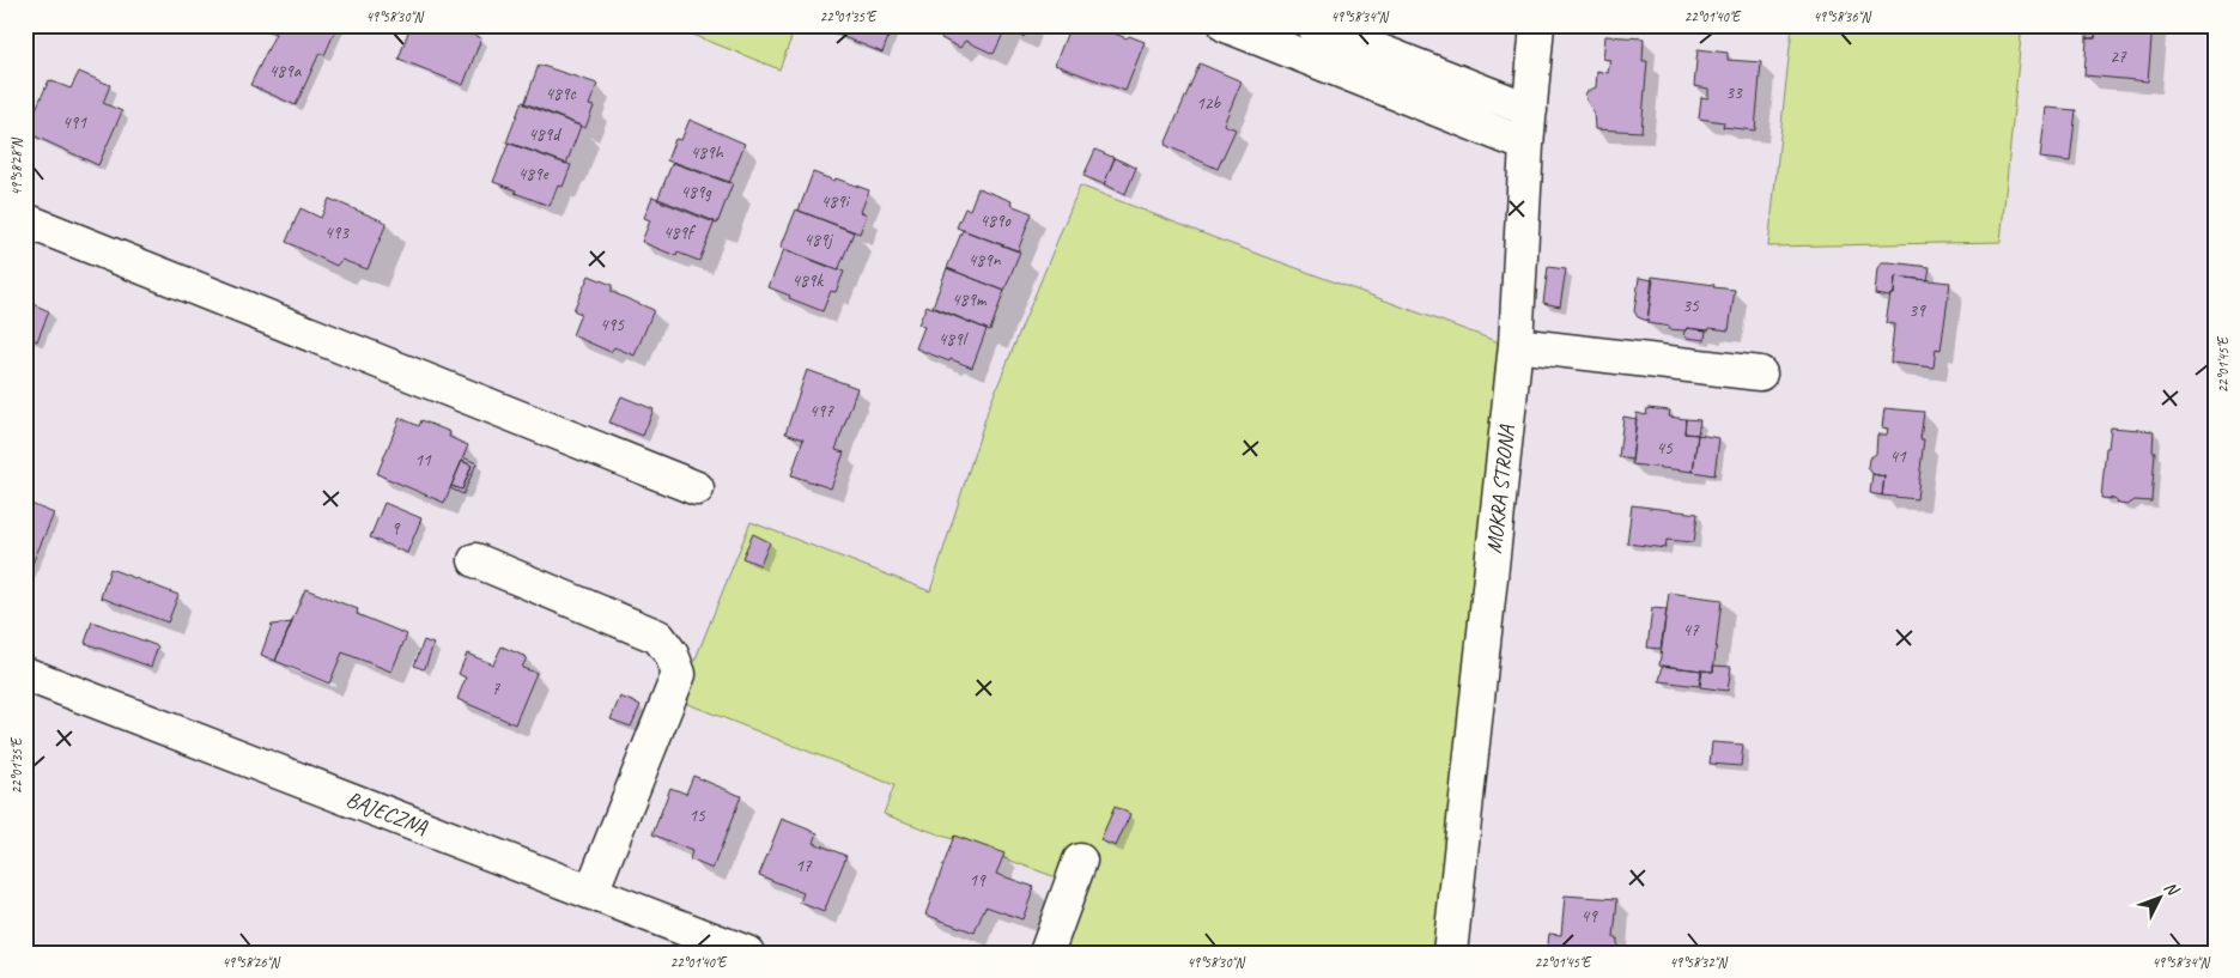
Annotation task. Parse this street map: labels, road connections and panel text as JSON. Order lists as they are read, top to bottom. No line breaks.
{"streets":{"street":["MOKRA STRONA","BAJECZNA"]},"house_numbers":["27","489a","33","489c","12b","491","489d","489h","489e","489g","489i","489o","493","489f","489j","489n","489k","489m","35","39","495","489l","497","45","41","11","9","47","7","15","17","19","49"],"north":"top right","coordinates":["49°58'30\"N","22°01'35\"E","49°58'34\"N","22°01'40\"E","49°58'36\"N","49°58'28\"N","22°01'45\"E","49°58'26\"N","49°58'32\"N"]}
